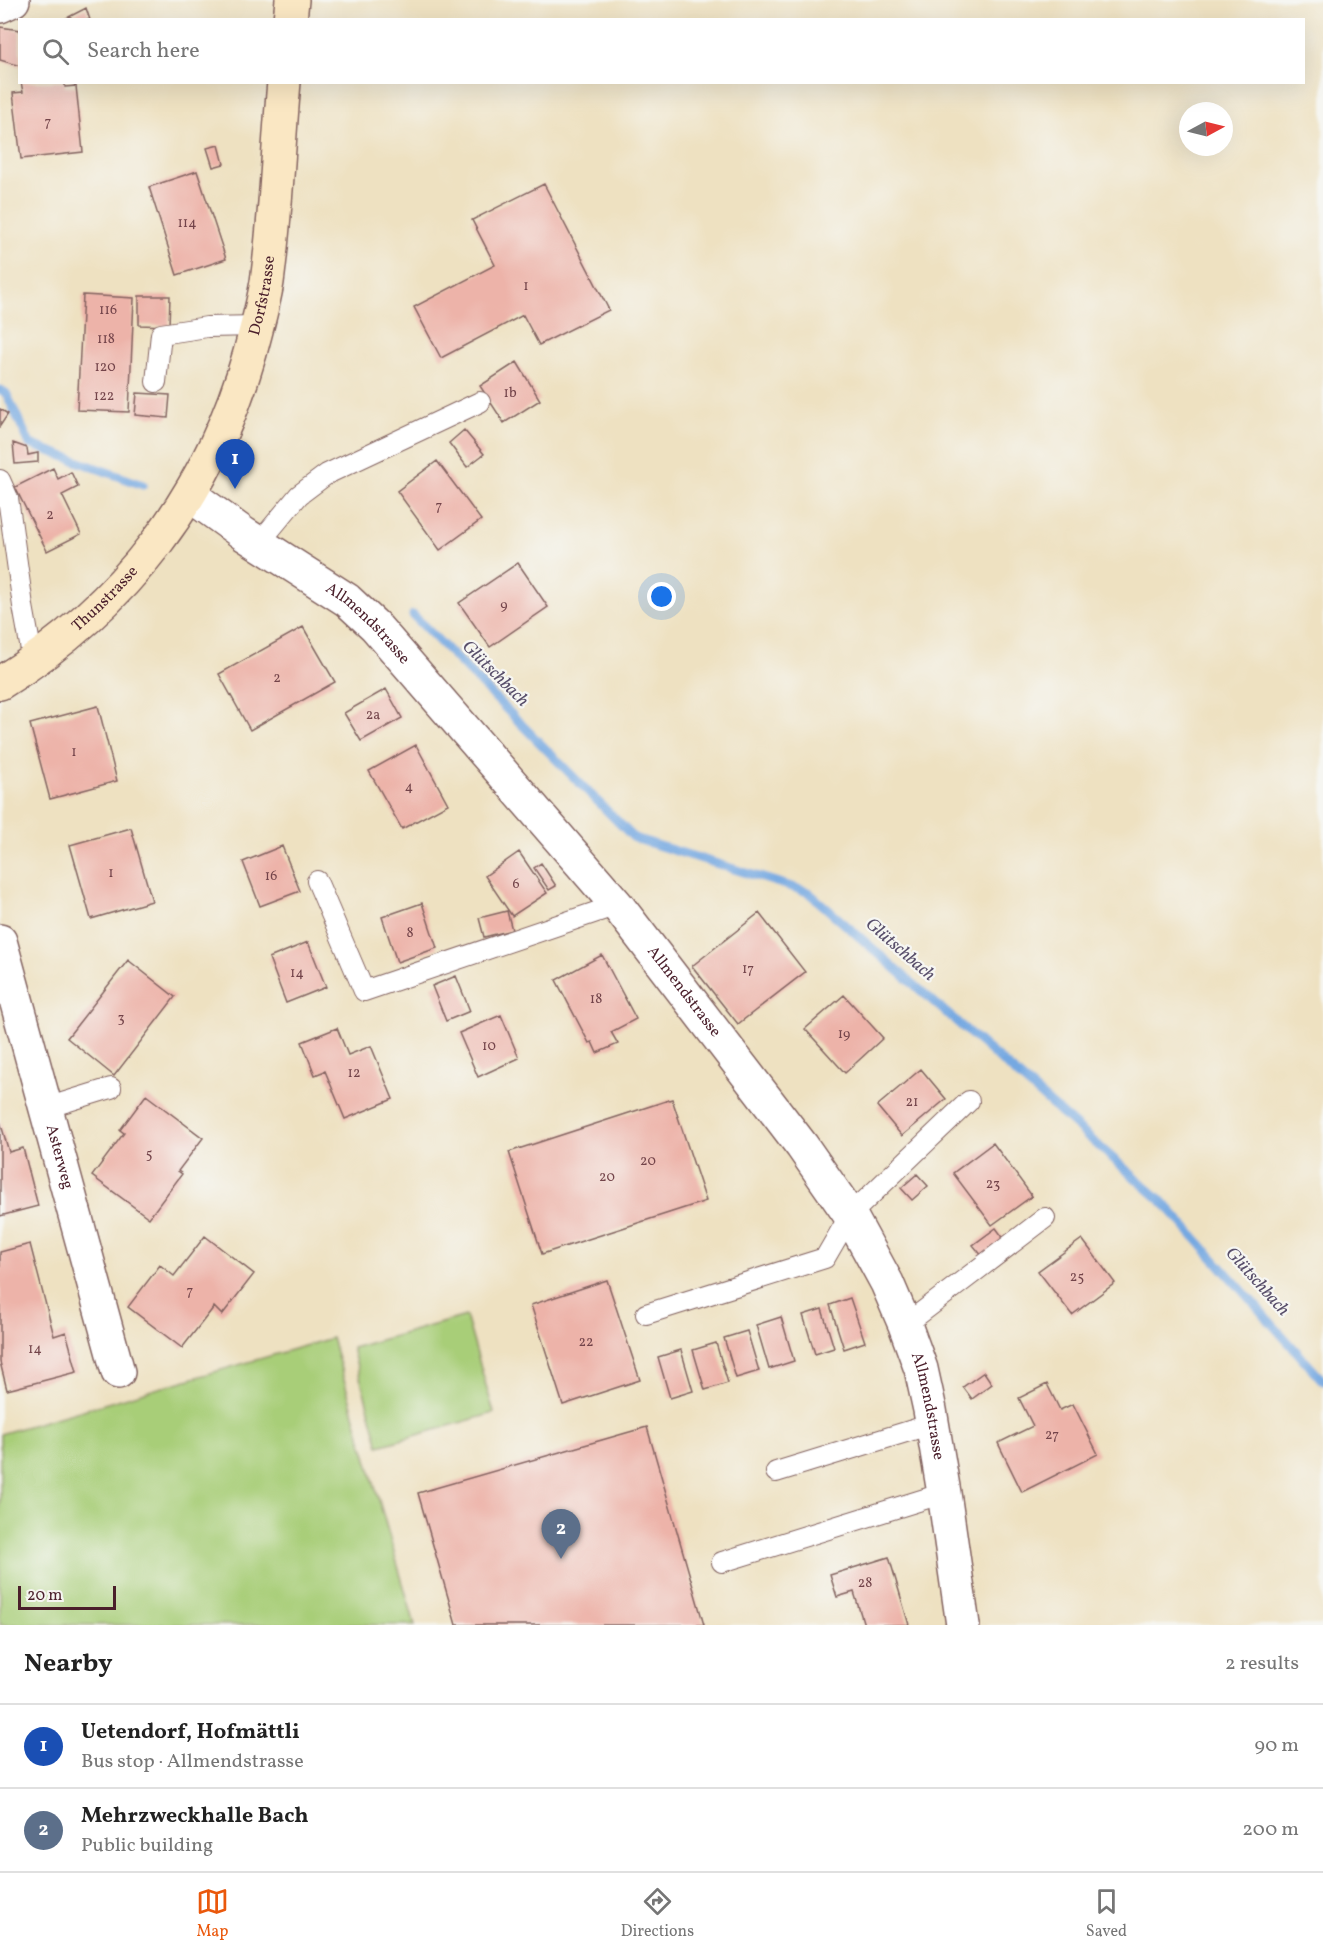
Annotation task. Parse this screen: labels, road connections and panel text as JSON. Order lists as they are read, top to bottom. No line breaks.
{"streets":{"main road":["Dorfstrasse","Thunstrasse"],"street":["Allmendstrasse","Asterweg"]},"crossings":[["Dorfstrasse","Thunstrasse"],["Dorfstrasse","Allmendstrasse"],["Thunstrasse","Allmendstrasse"]],"water":["Glütschbach"],"house_numbers":["7","114","1","116","118","120","1b","122","7","2","9","2","2a","1","4","1","16","6","8","17","14","18","3","19","10","12","21","5","20","20","23","25","7","22","14","27","28"],"scale_bar":"20 m","north":"right","page":{"search":"Search here","pins":["1","2"],"scale":"20 m","heading":["Nearby","2 results"],"list":[{"mark":"1","name":"Uetendorf, Hofmättli","note":"Bus stop · Allmendstrasse","value":"90 m"},{"mark":"2","name":"Mehrzweckhalle Bach","note":"Public building","value":"200 m"}],"nav":["Map","Directions","Saved"]}}
